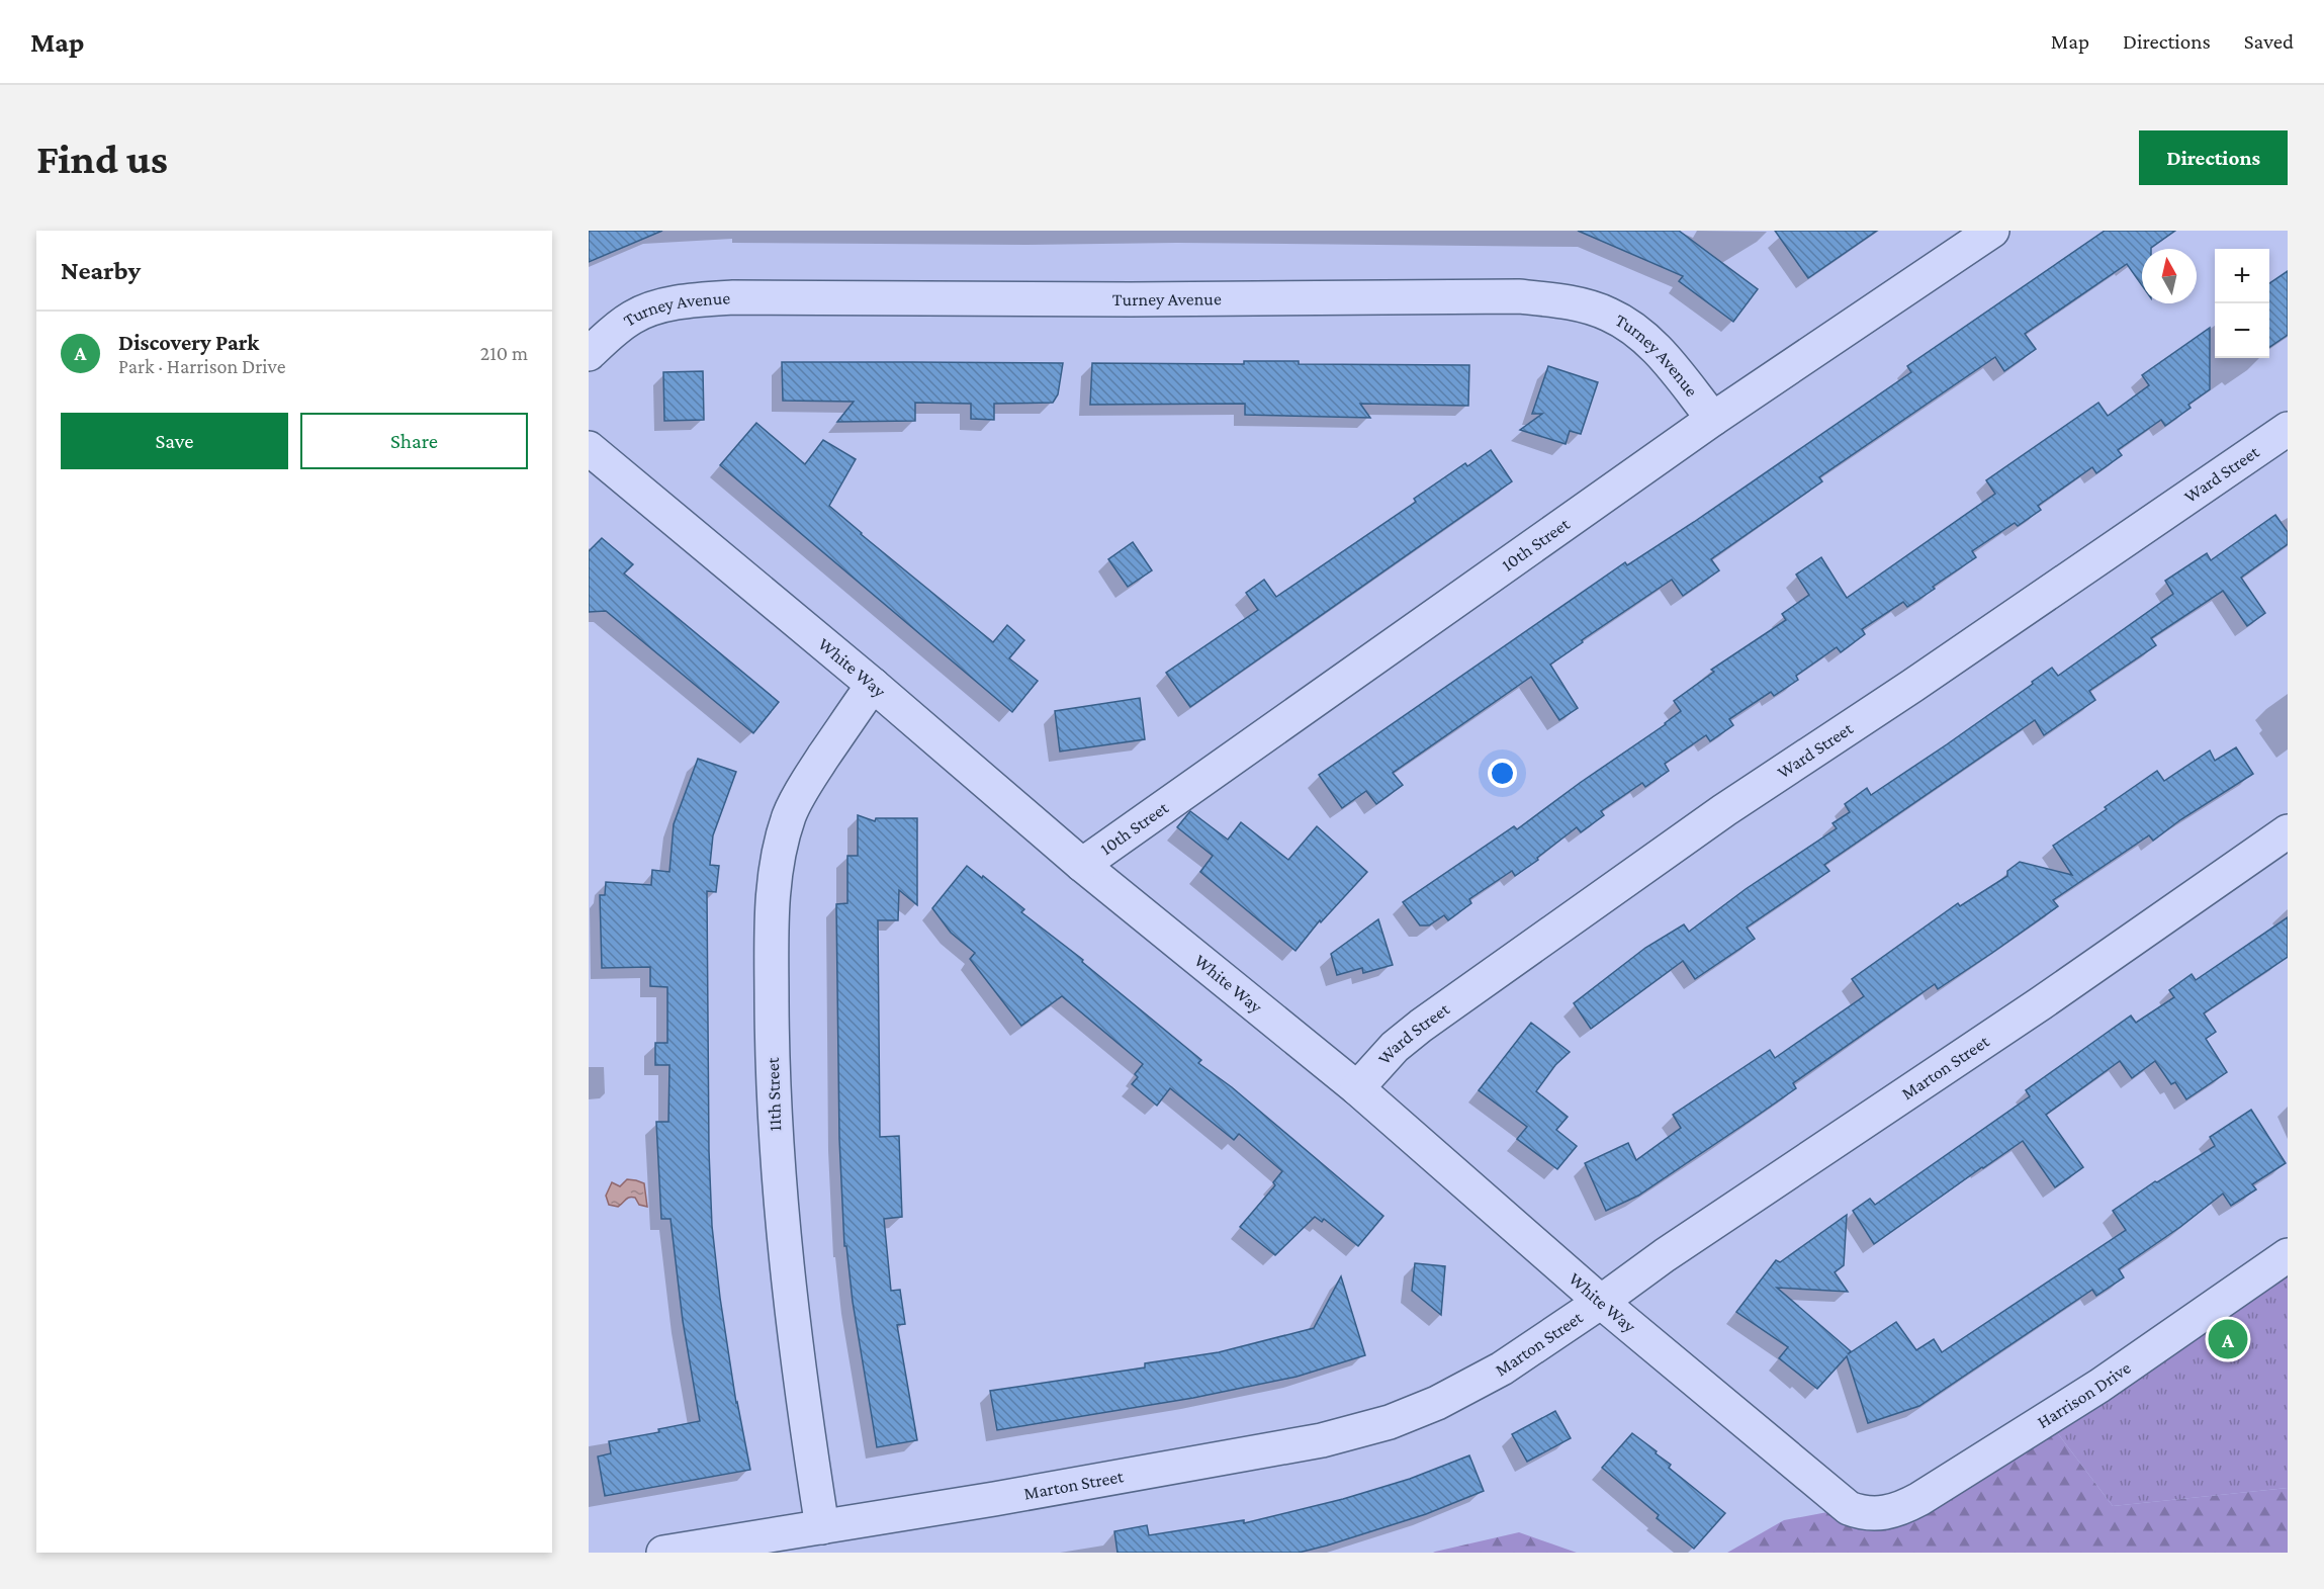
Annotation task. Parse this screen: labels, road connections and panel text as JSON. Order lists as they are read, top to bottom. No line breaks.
{"streets":{"street":["Turney Avenue","Ward Street","10th Street","White Way","Marton Street","11th Street","Harrison Drive"]},"crossings":[["Turney Avenue","10th Street"],["Ward Street","White Way"],["10th Street","White Way"],["White Way","Marton Street"],["White Way","11th Street"],["White Way","Harrison Drive"],["Marton Street","11th Street"]],"north":"top","page":{"header":"Map","nav":["Map","Directions","Saved"],"buttons":["Directions",["Save","Share"]],"title":"Find us","heading":"Nearby","map_buttons":["+","−"],"list":[{"mark":"A","name":"Discovery Park","note":"Park · Harrison Drive","value":"210 m"}],"pins":"A"}}
